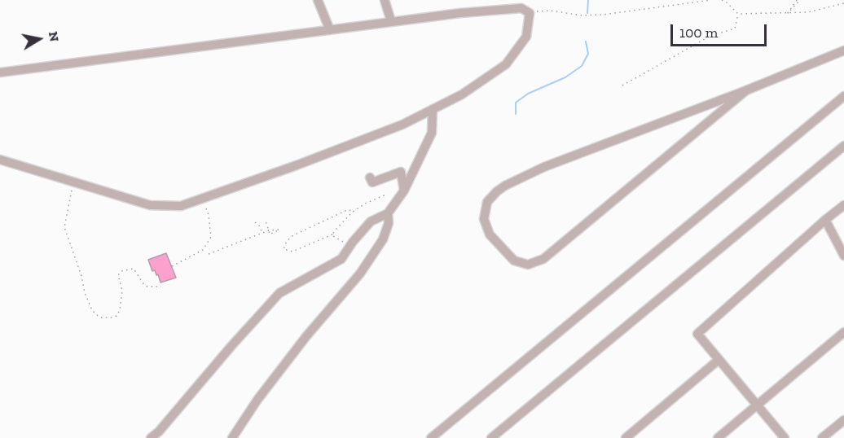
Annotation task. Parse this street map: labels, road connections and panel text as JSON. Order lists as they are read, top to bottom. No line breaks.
{"scale_bar":"100 m","north":"right"}
